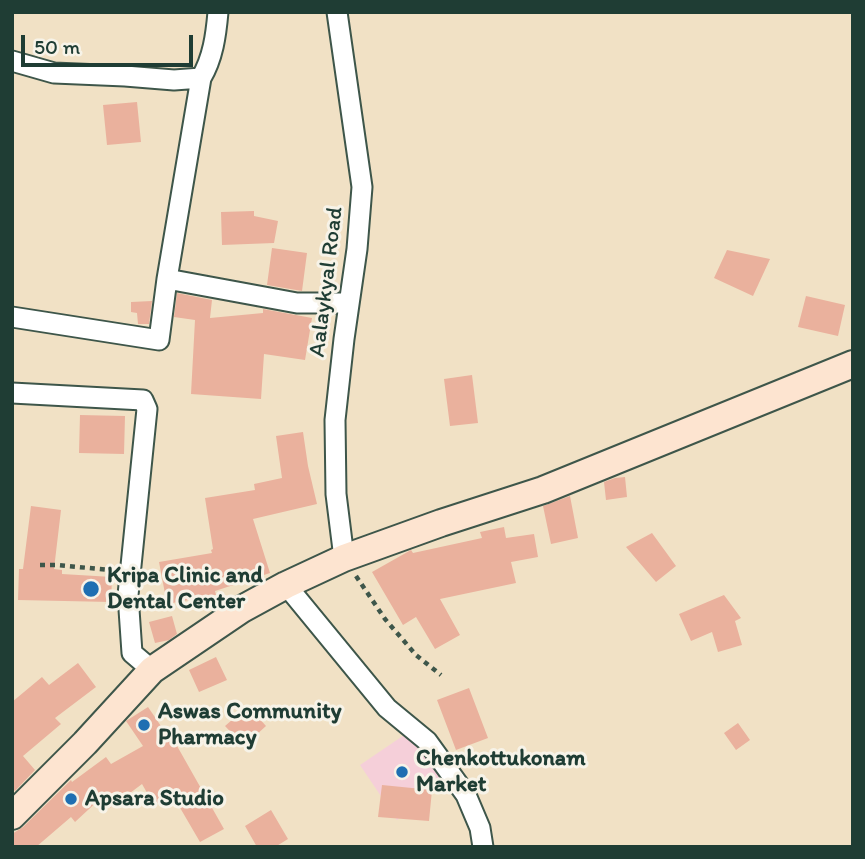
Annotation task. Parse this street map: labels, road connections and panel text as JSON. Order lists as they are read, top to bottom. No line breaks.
{"streets":{"street":["Aalaykyal Road"]},"places":["Kripa Clinic and Dental Center","Aswas Community Pharmacy","Chenkottukonam Market","Apsara Studio"],"scale_bar":"50 m"}
